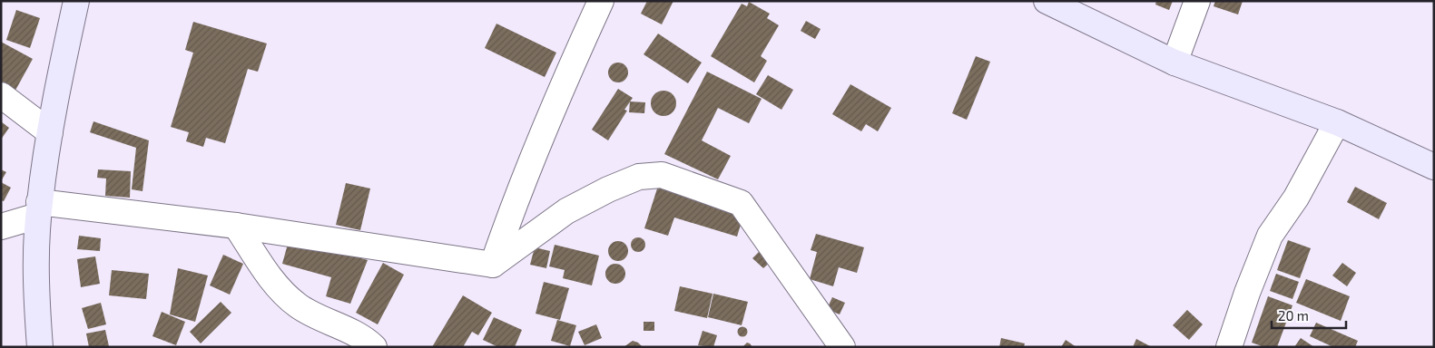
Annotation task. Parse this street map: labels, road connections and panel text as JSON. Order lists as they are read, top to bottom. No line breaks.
{"scale_bar":"20 m"}
